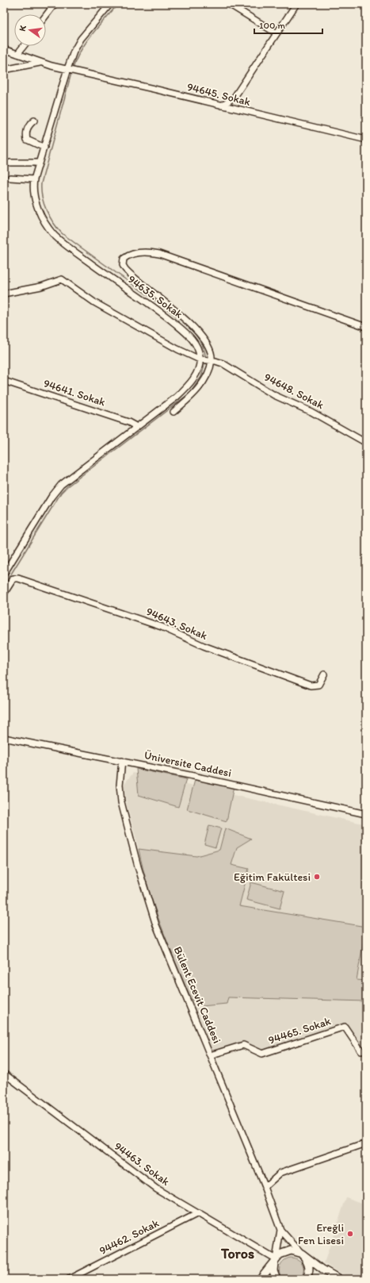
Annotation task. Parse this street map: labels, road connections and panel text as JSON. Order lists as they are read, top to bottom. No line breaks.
{"streets":{"street":["94645. Sokak","94635. Sokak","94648. Sokak","94641. Sokak","94643. Sokak","Üniversite Caddesi","Bülent Ecevit Caddesi","94465. Sokak","94463. Sokak","94462. Sokak"]},"crossings":[["94645. Sokak","94635. Sokak"],["94635. Sokak","94648. Sokak"],["Üniversite Caddesi","Bülent Ecevit Caddesi"],["Bülent Ecevit Caddesi","94465. Sokak"],["Bülent Ecevit Caddesi","94463. Sokak"],["94463. Sokak","94462. Sokak"]],"districts":["Toros"],"places":["Eğitim Fakültesi","Ereğli Fen Lisesi"],"scale_bar":"100 m","north":"left"}
